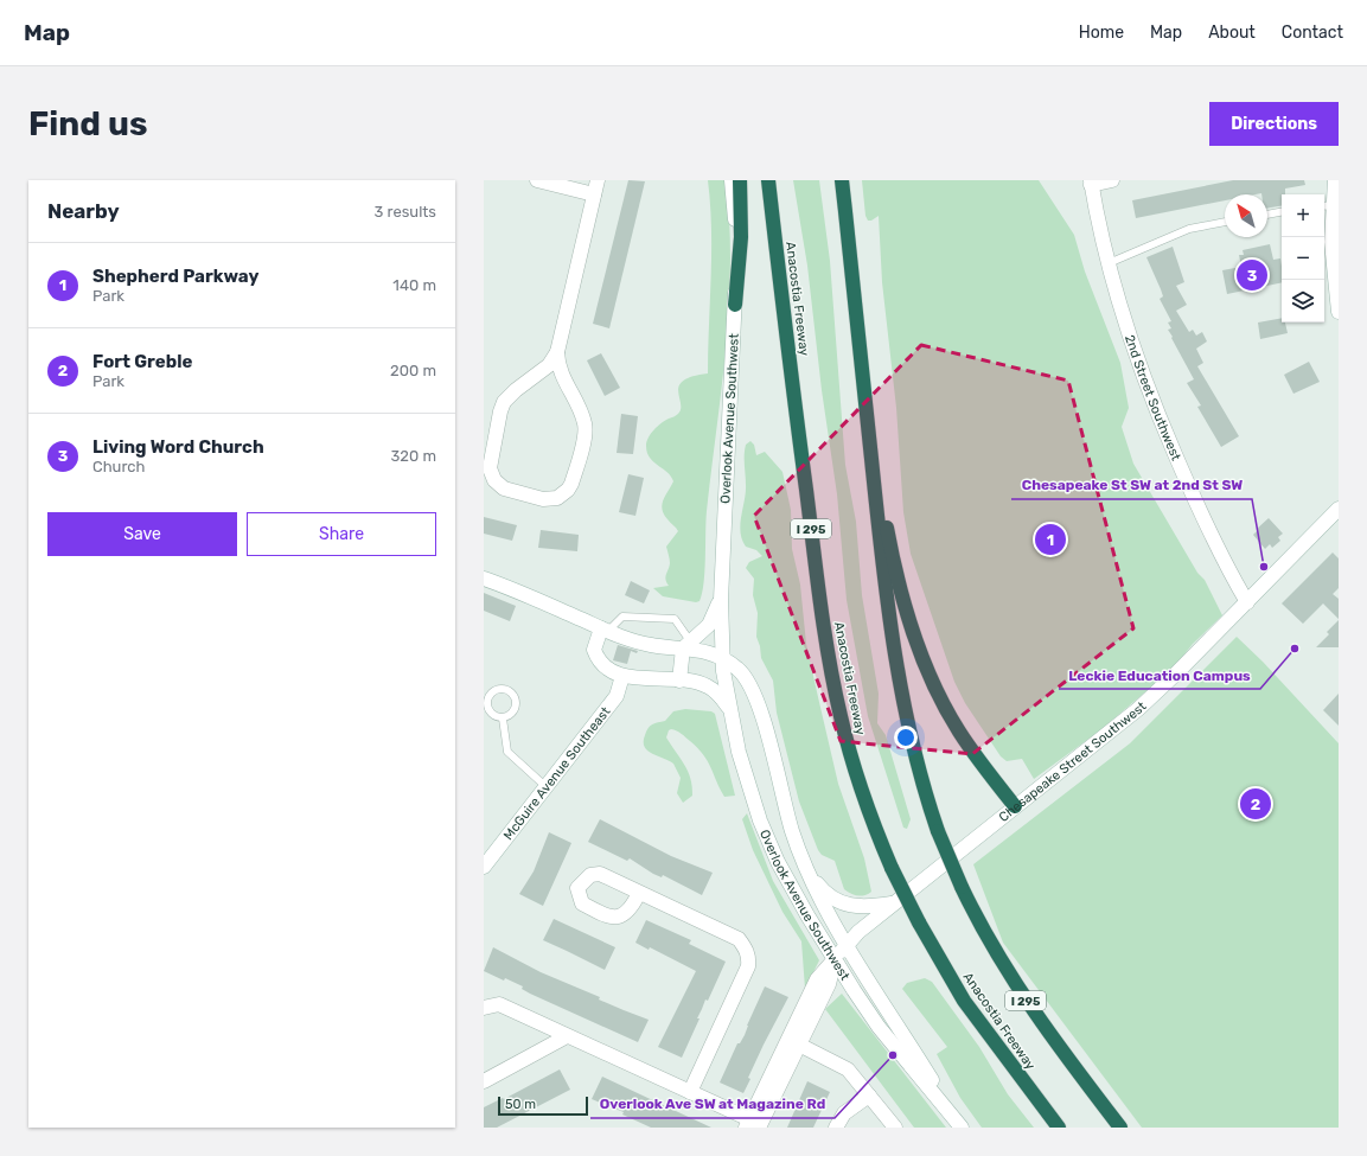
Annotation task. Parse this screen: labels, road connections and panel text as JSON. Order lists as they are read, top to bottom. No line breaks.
{"streets":{"highway":["Anacostia Freeway","I 295"],"street":["2nd Street Southwest","Overlook Avenue Southwest","Chesapeake Street Southwest","McGuire Avenue Southeast"]},"crossings":[["2nd Street Southwest","Chesapeake Street Southwest"],["Overlook Avenue Southwest","Chesapeake Street Southwest"]],"places":["Chesapeake St SW at 2nd St SW","Leckie Education Campus","Overlook Ave SW at Magazine Rd"],"scale_bar":"50 m","north":"top left","page":{"header":"Map","nav":["Home","Map","About","Contact"],"buttons":["Directions",["Save","Share"]],"title":"Find us","heading":["Nearby","3 results"],"map_buttons":["+","−"],"list":[{"mark":"1","name":"Shepherd Parkway","note":"Park","value":"140 m"},{"mark":"2","name":"Fort Greble","note":"Park","value":"200 m"},{"mark":"3","name":"Living Word Church","note":"Church","value":"320 m"}],"pins":["3","1","2"],"scale":"50 m"}}
